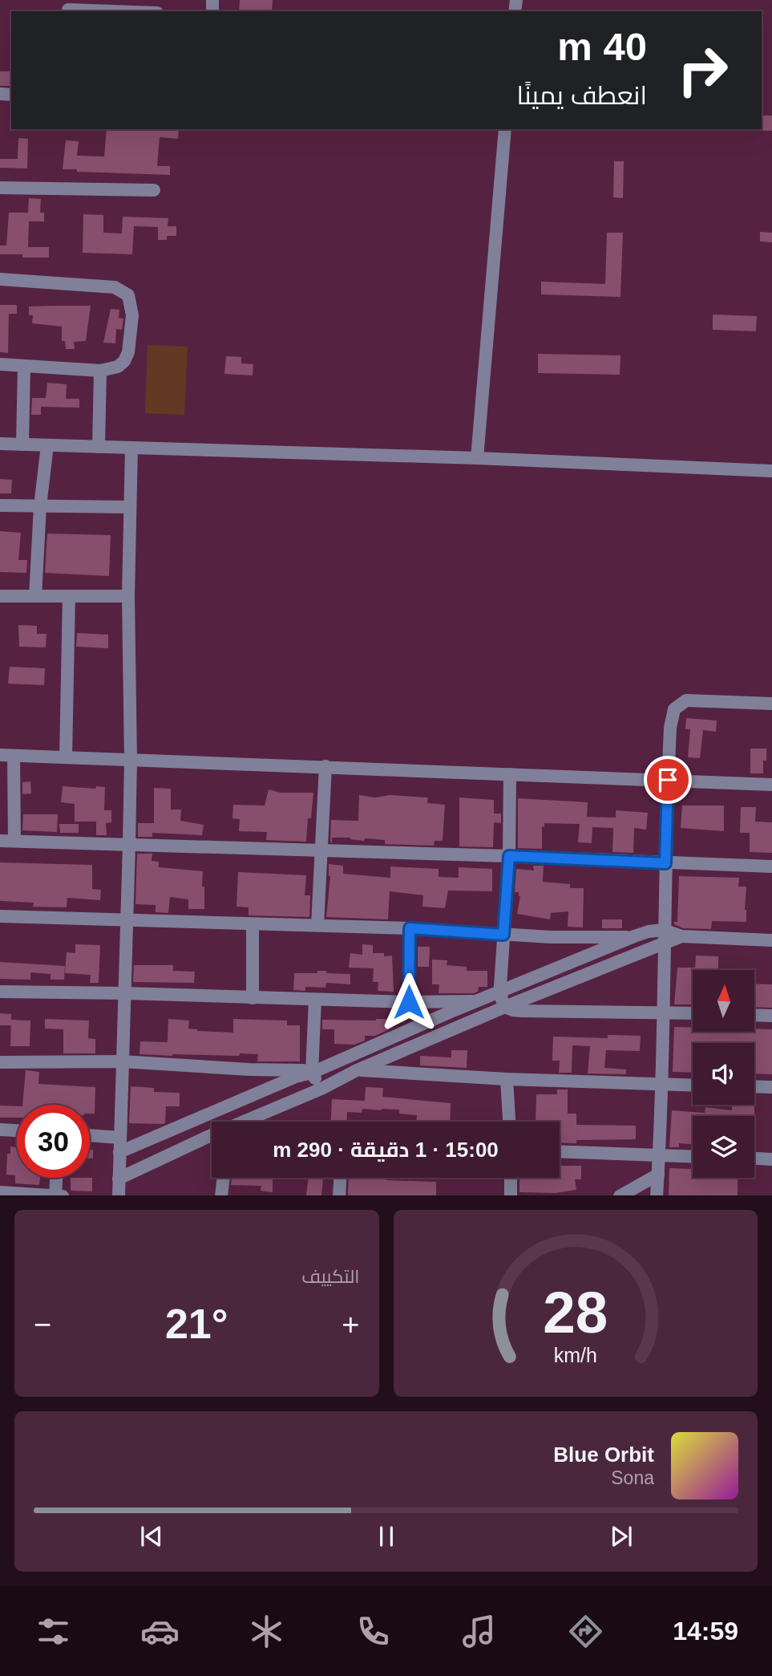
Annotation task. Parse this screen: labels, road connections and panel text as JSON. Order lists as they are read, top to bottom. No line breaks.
{"north":"top","page":{"turn":["40 m","انعطف يمينًا"],"limit":"30","trip":"15:00 · 1 دقيقة · 290 m","tile":"التكييف","heat":["−","21°","+"],"song":["Blue Orbit","Sona"],"tabs":"14:59","gauge":["28","km/h"]}}
